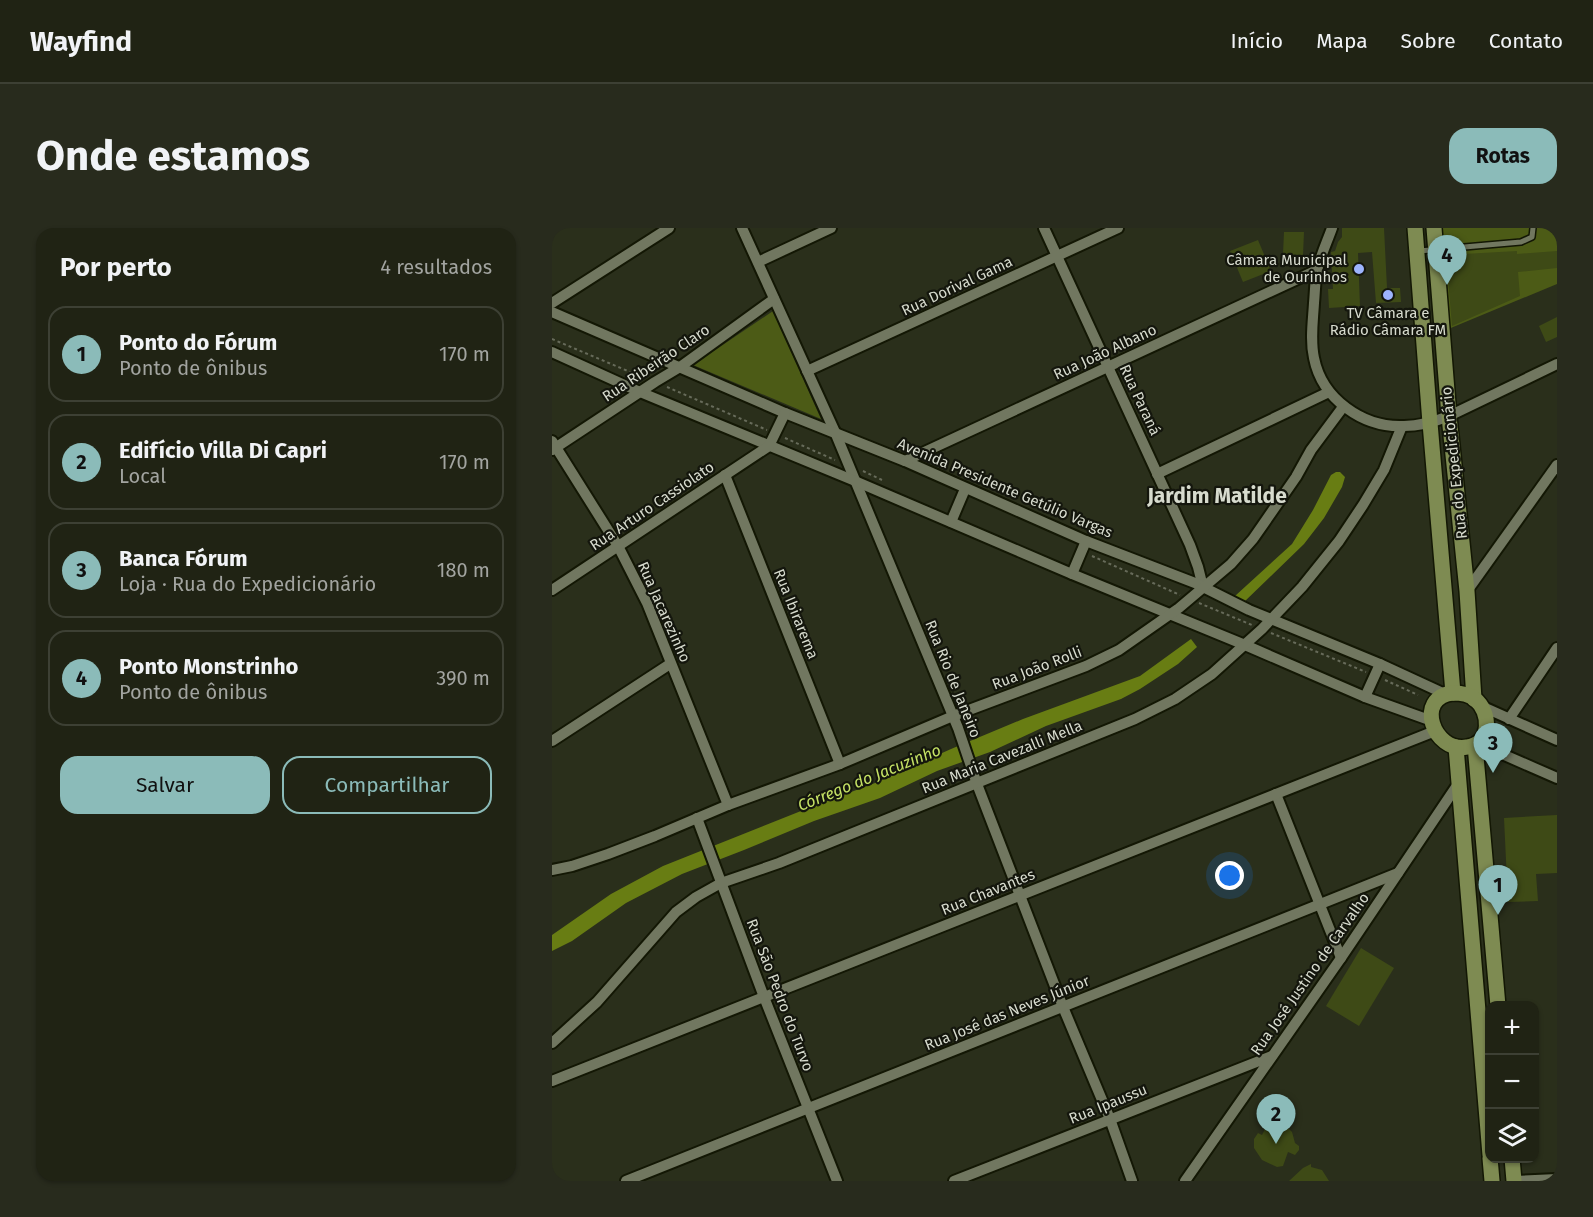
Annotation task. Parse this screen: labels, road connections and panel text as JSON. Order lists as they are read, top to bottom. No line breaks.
{"streets":{"main road":["Rua do Expedicionário"],"street":["Rua Dorival Gama","Rua João Albano","Rua Ribeirão Claro","Rua Paraná","Avenida Presidente Getúlio Vargas","Rua Arturo Cassiolato","Rua Jacarezinho","Rua Ibirarema","Rua João Rolli","Rua Rio de Janeiro","Rua Maria Cavezalli Mella","Rua Chavantes","Rua José Justino de Carvalho","Rua São Pedro do Turvo","Rua José das Neves Júnior","Rua Ipaussu"]},"crossings":[["Rua Dorival Gama","Rua Paraná"],["Rua Dorival Gama","Rua Rio de Janeiro"],["Rua João Albano","Rua Paraná"],["Rua João Albano","Avenida Presidente Getúlio Vargas"],["Rua Ribeirão Claro","Avenida Presidente Getúlio Vargas"],["Rua Ribeirão Claro","Rua Jacarezinho"],["Rua Ribeirão Claro","Rua Rio de Janeiro"],["Rua Paraná","Avenida Presidente Getúlio Vargas"],["Rua Paraná","Rua João Rolli"],["Rua do Expedicionário","Avenida Presidente Getúlio Vargas"],["Rua do Expedicionário","Rua Chavantes"],["Avenida Presidente Getúlio Vargas","Rua João Rolli"],["Avenida Presidente Getúlio Vargas","Rua Rio de Janeiro"],["Avenida Presidente Getúlio Vargas","Rua Maria Cavezalli Mella"],["Avenida Presidente Getúlio Vargas","Rua Chavantes"],["Rua Arturo Cassiolato","Rua Jacarezinho"],["Rua Arturo Cassiolato","Rua Ibirarema"],["Rua Jacarezinho","Rua João Rolli"],["Rua Ibirarema","Rua João Rolli"],["Rua João Rolli","Rua Rio de Janeiro"],["Rua João Rolli","Rua São Pedro do Turvo"],["Rua Rio de Janeiro","Rua Maria Cavezalli Mella"],["Rua Rio de Janeiro","Rua Chavantes"],["Rua Rio de Janeiro","Rua José das Neves Júnior"],["Rua Rio de Janeiro","Rua Ipaussu"],["Rua Maria Cavezalli Mella","Rua São Pedro do Turvo"],["Rua Chavantes","Rua São Pedro do Turvo"],["Rua José Justino de Carvalho","Rua José das Neves Júnior"],["Rua José Justino de Carvalho","Rua Ipaussu"],["Rua São Pedro do Turvo","Rua José das Neves Júnior"]],"districts":["Jardim Matilde"],"water":["Córrego do Jacuzinho"],"places":["Câmara Municipal de Ourinhos","TV Câmara e Rádio Câmara FM"],"page":{"header":"Wayfind","nav":["Início","Mapa","Sobre","Contato"],"buttons":["Rotas",["Salvar","Compartilhar"]],"title":"Onde estamos","heading":["Por perto","4 resultados"],"pins":["4","3","1","2"],"list":[{"mark":"1","name":"Ponto do Fórum","note":"Ponto de ônibus","value":"170 m"},{"mark":"2","name":"Edifício Villa Di Capri","note":"Local","value":"170 m"},{"mark":"3","name":"Banca Fórum","note":"Loja · Rua do Expedicionário","value":"180 m"},{"mark":"4","name":"Ponto Monstrinho","note":"Ponto de ônibus","value":"390 m"}],"map_buttons":["+","−"]}}
